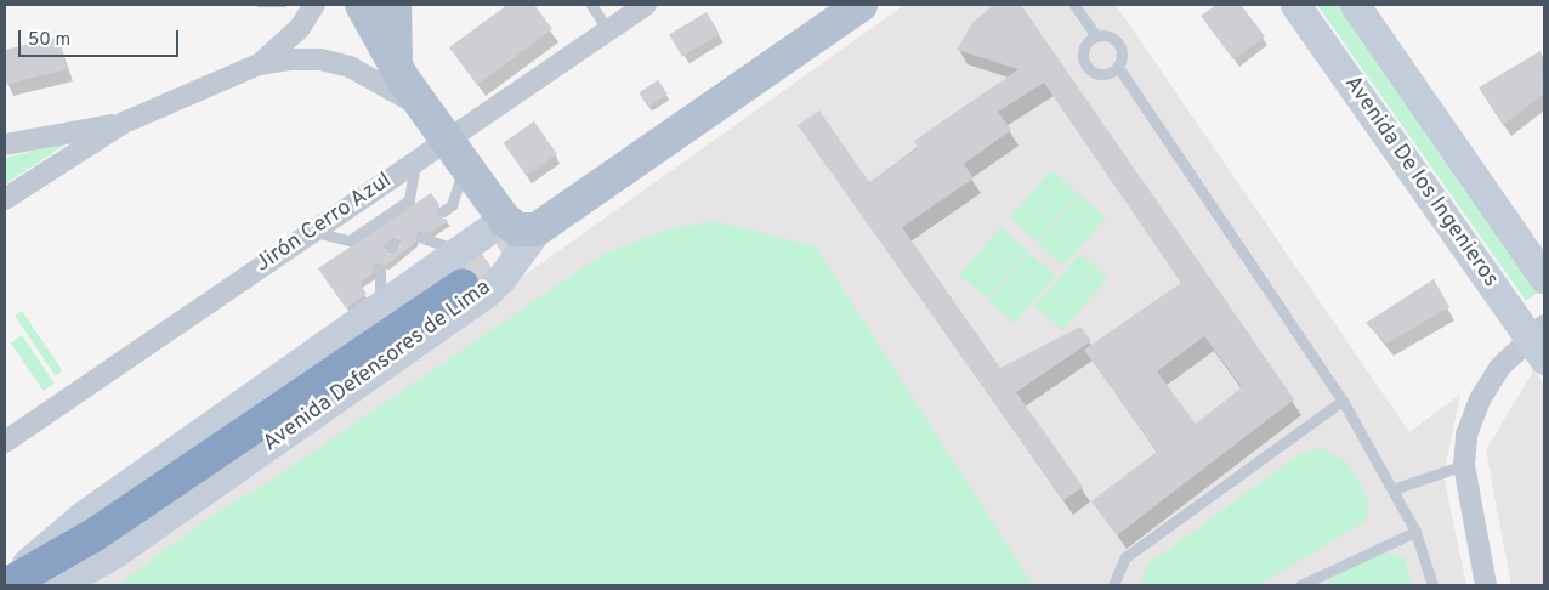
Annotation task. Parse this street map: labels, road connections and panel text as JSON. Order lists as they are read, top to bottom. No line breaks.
{"streets":{"main road":["Avenida De los Ingenieros","Avenida Defensores de Lima"],"street":["Jirón Cerro Azul"]},"scale_bar":"50 m"}
